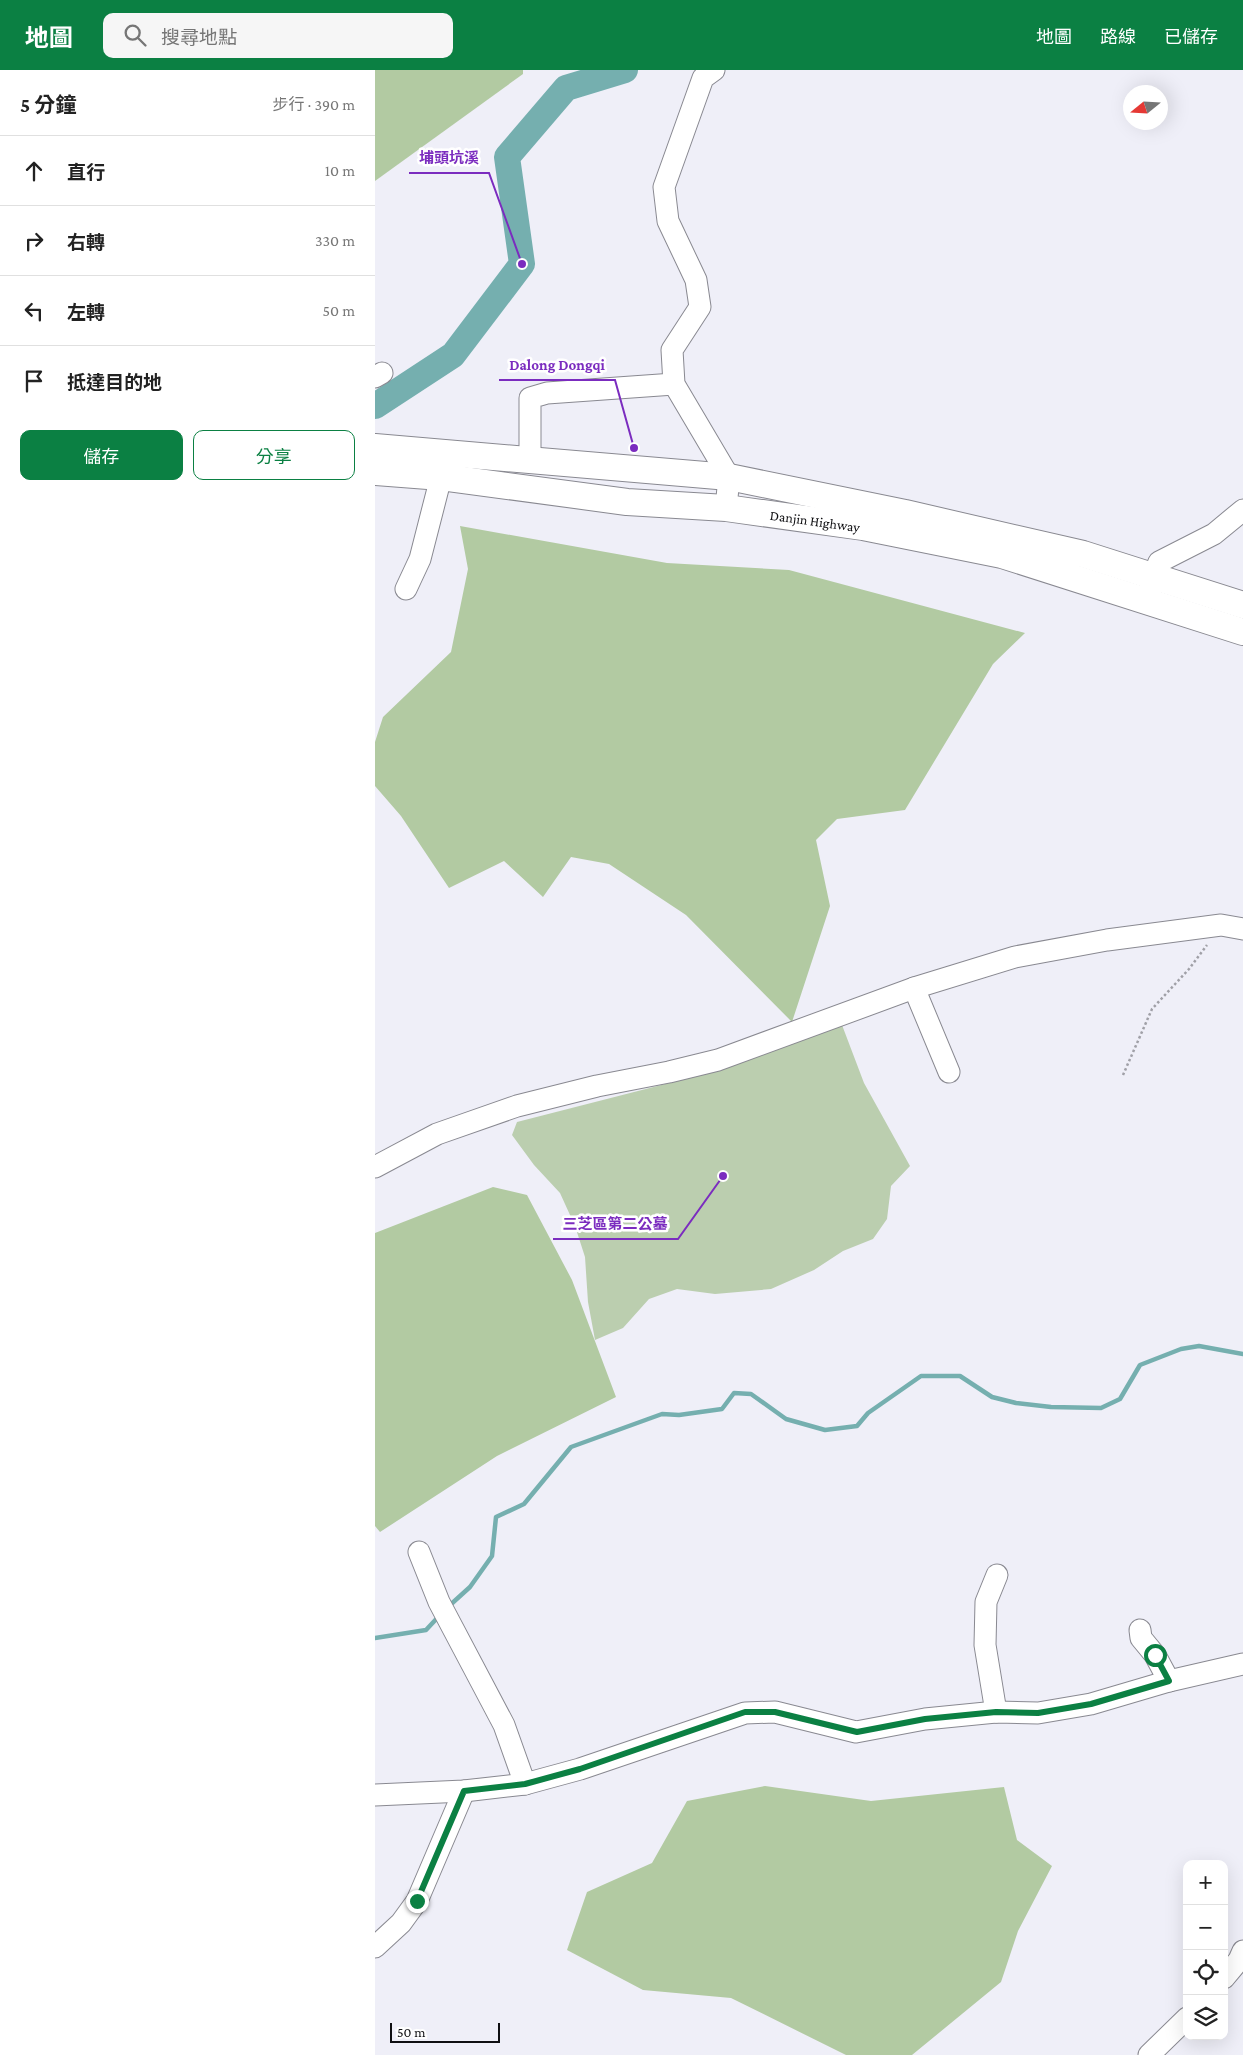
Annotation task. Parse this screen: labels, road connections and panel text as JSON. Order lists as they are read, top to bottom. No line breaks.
{"streets":{"main road":["Danjin Highway"]},"places":["埔頭坑溪","Dalong Dongqi","三芝區第二公墓"],"scale_bar":"50 m","north":"left","page":{"header":"地圖","search":"搜尋地點","nav":["地圖","路線","已儲存"],"heading":["5 分鐘","步行 · 390 m"],"list":[["直行","10 m"],["右轉","330 m"],["左轉","50 m"],"抵達目的地"],"buttons":["儲存","分享"],"map_buttons":["+","−"],"scale":"50 m"}}
